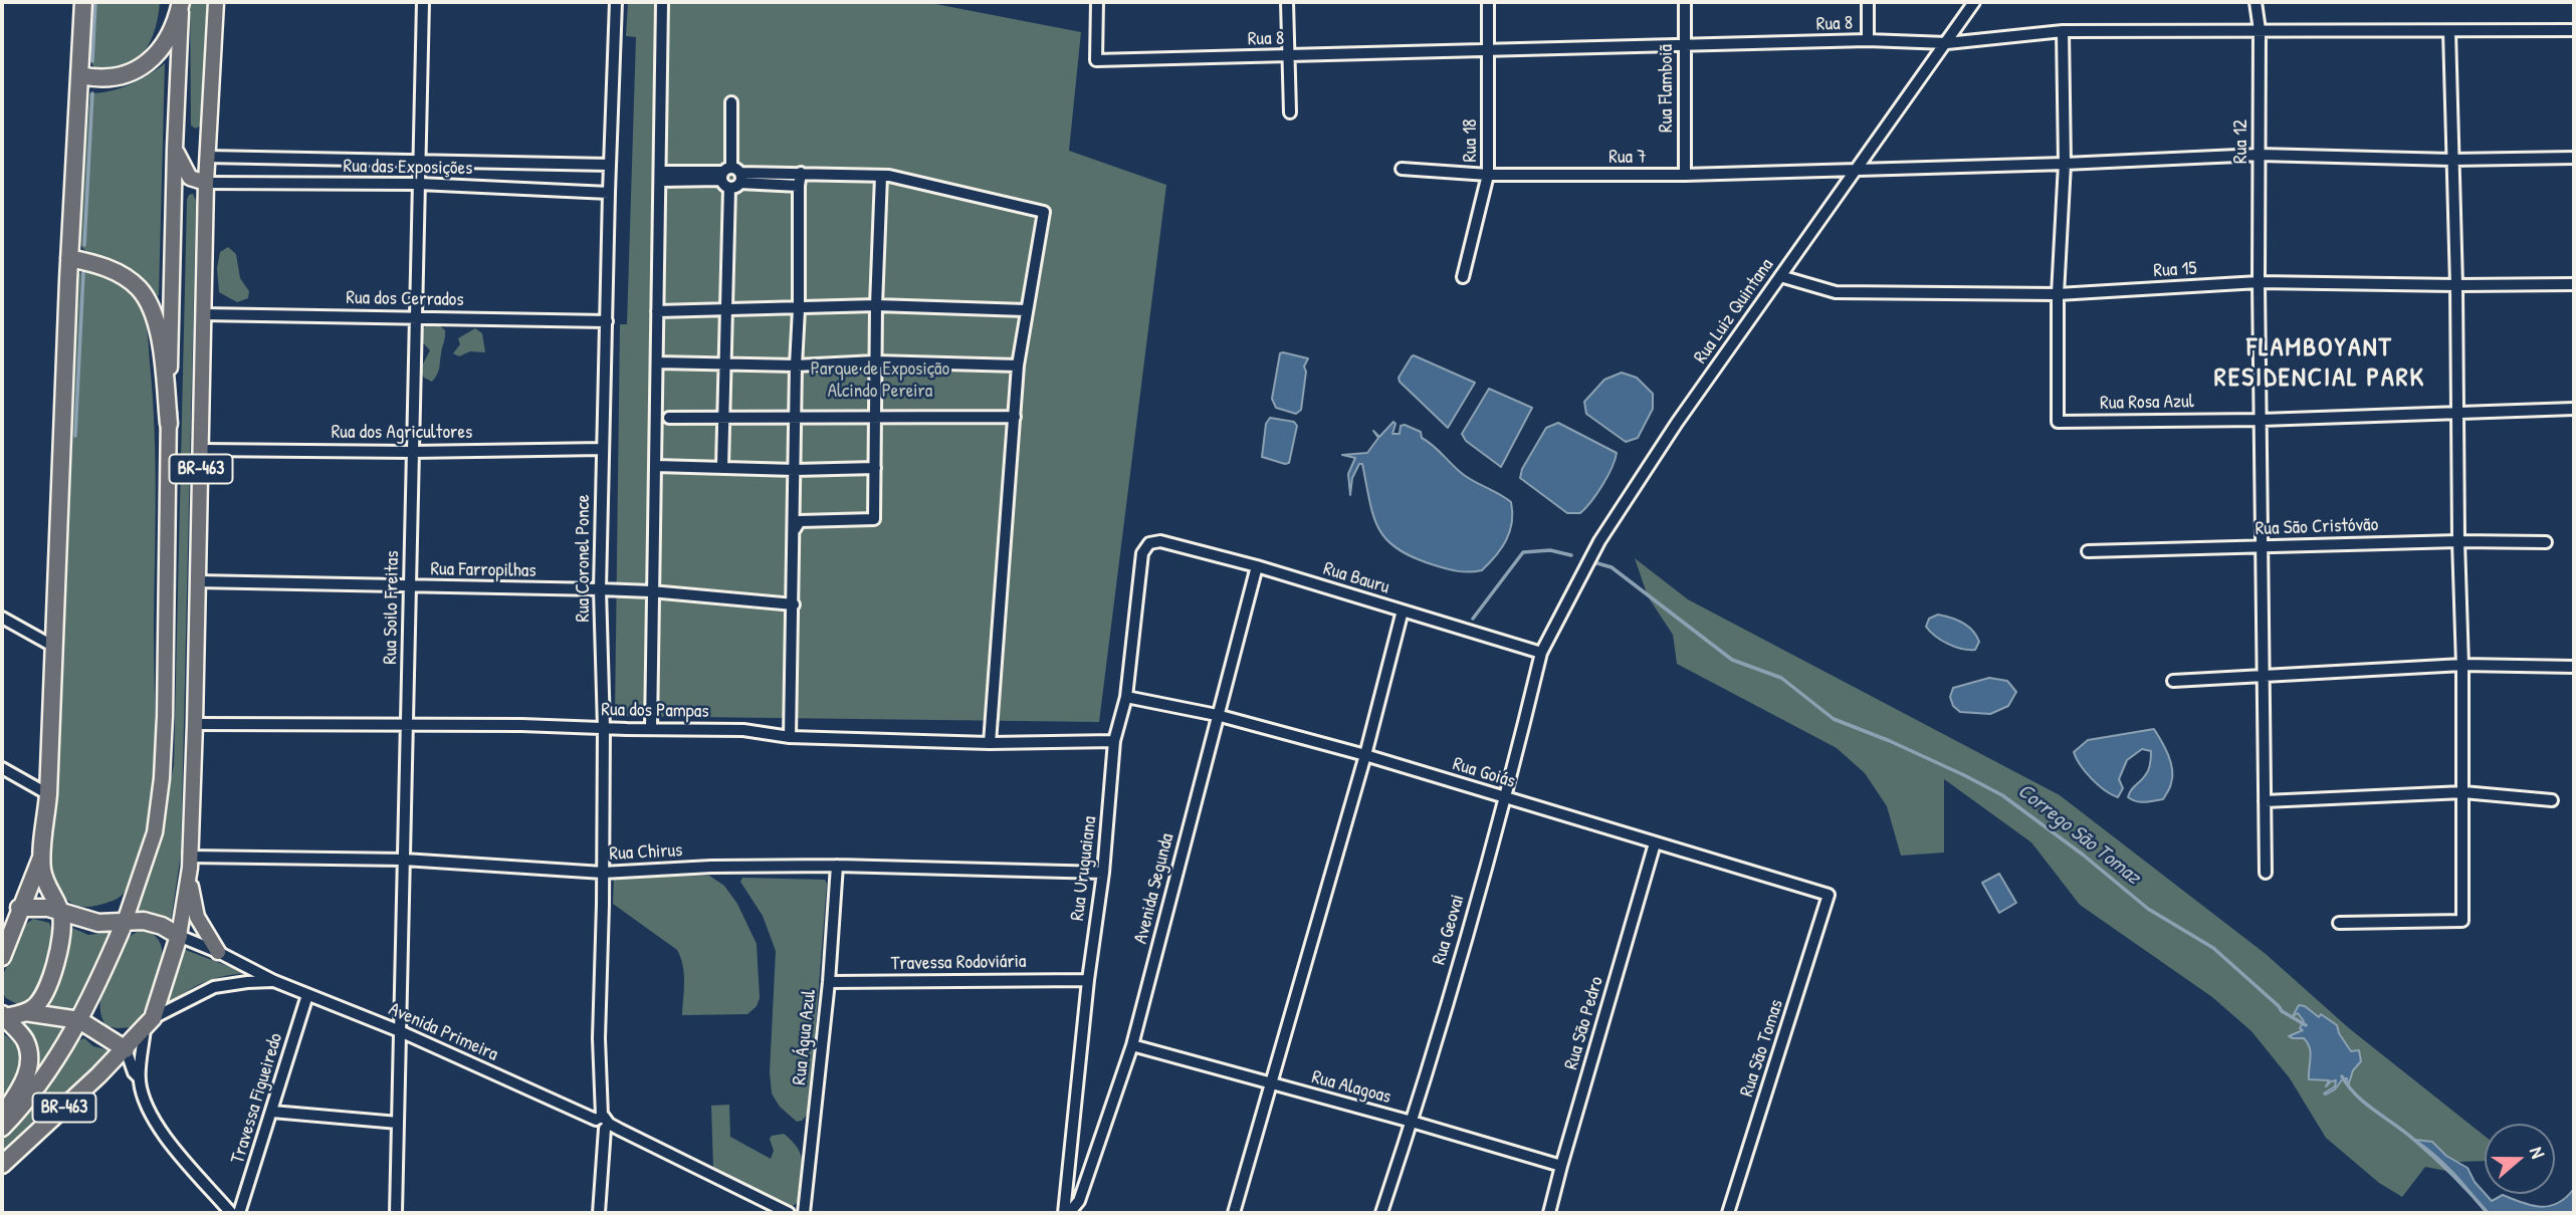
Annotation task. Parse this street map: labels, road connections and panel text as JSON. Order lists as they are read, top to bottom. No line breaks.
{"streets":{"highway":["BR-463"],"street":["Rua 8","Rua Flamboiã","Rua 18","Rua 12","Rua 7","Rua das Exposições","Rua 15","Rua dos Cerrados","Rua Luiz Quintana","Rua Rosa Azul","Rua dos Agricultores","Rua São Cristóvão","Rua Coronel Ponce","Rua Farropilhas","Rua Bauru","Rua Soilo Freitas","Rua dos Pampas","Rua Goiás","Rua Chirus","Rua Uruguaiana","Avenida Segunda","Rua Geovai","Travessa Rodoviária","Rua São Pedro","Avenida Primeira","Rua Água Azul","Rua São Tomas","Rua Alagoas","Travessa Figueiredo"]},"crossings":[["Rua 8","Rua Flamboiã"],["Rua 8","Rua 18"],["Rua 8","Rua 12"],["Rua 8","Rua Luiz Quintana"],["Rua Flamboiã","Rua 7"],["Rua 18","Rua 7"],["Rua 12","Rua 15"],["Rua 12","Rua Rosa Azul"],["Rua 12","Rua São Cristóvão"],["Rua 7","Rua Luiz Quintana"],["Rua das Exposições","BR-463"],["Rua das Exposições","Rua Coronel Ponce"],["Rua das Exposições","Rua Soilo Freitas"],["Rua 15","Rua Luiz Quintana"],["Rua 15","Rua Rosa Azul"],["Rua dos Cerrados","BR-463"],["Rua dos Cerrados","Rua Coronel Ponce"],["Rua dos Cerrados","Rua Soilo Freitas"],["Rua Luiz Quintana","Rua Bauru"],["Rua Luiz Quintana","Rua Geovai"],["Rua dos Agricultores","BR-463"],["Rua dos Agricultores","Rua Coronel Ponce"],["Rua dos Agricultores","Rua Soilo Freitas"],["BR-463","Rua Farropilhas"],["BR-463","Rua dos Pampas"],["BR-463","Rua Chirus"],["BR-463","Avenida Primeira"],["Rua Coronel Ponce","Rua Farropilhas"],["Rua Coronel Ponce","Rua dos Pampas"],["Rua Coronel Ponce","Rua Chirus"],["Rua Coronel Ponce","Avenida Primeira"],["Rua Farropilhas","Rua Soilo Freitas"],["Rua Bauru","Rua Uruguaiana"],["Rua Bauru","Avenida Segunda"],["Rua Bauru","Rua Geovai"],["Rua Soilo Freitas","Rua dos Pampas"],["Rua Soilo Freitas","Rua Chirus"],["Rua Soilo Freitas","Avenida Primeira"],["Rua dos Pampas","Rua Uruguaiana"],["Rua Goiás","Rua Uruguaiana"],["Rua Goiás","Avenida Segunda"],["Rua Goiás","Rua Geovai"],["Rua Goiás","Rua São Pedro"],["Rua Goiás","Rua São Tomas"],["Rua Chirus","Rua Uruguaiana"],["Rua Chirus","Rua Água Azul"],["Rua Uruguaiana","Avenida Segunda"],["Rua Uruguaiana","Travessa Rodoviária"],["Avenida Segunda","Rua Alagoas"],["Rua Geovai","Rua Alagoas"],["Travessa Rodoviária","Rua Água Azul"],["Rua São Pedro","Rua Alagoas"],["Avenida Primeira","Travessa Figueiredo"]],"districts":["FLAMBOYANT RESIDENCIAL PARK"],"water":["Corrego São Tomaz"],"parks":["Parque de Exposição Alcindo Pereira"],"north":"right"}
